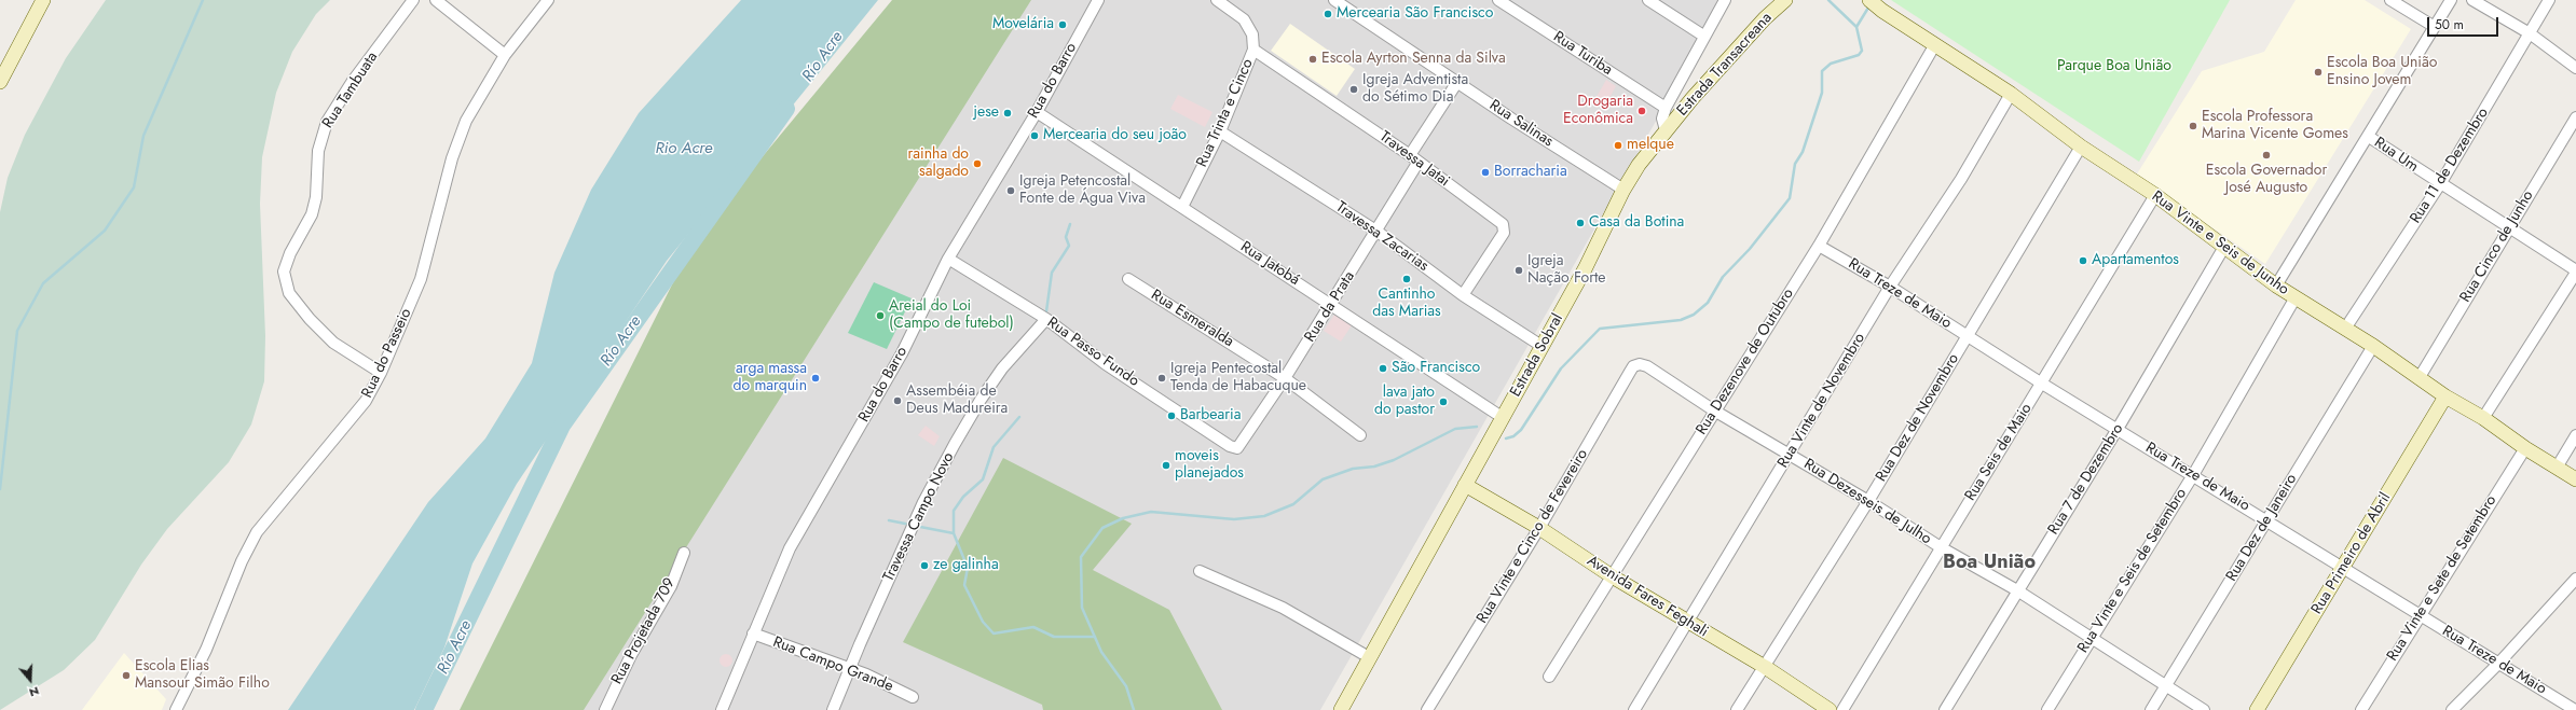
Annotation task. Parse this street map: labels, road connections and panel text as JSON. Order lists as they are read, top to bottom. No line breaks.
{"streets":{"street":["Rua Turiba","Estrada Transacreana","Rua do Barro","Rua Tambuata","Rua Trinta e Cinco","Rua Salinas","Rua Um","Travessa Jatai","Rua 11 de Dezembro","Travessa Zacarias","Rua Vinte e Seis de Junho","Rua Cinco de Junho","Rua Jatobá","Rua Treze de Maio","Rua da Prata","Rua Esmeralda","Rua Passo Fundo","Rua do Passeio","Estrada Sobral","Rua Dezenove de Outubro","Rua Vinte de Novembro","Rua Dez de Novembro","Rua Seis de Maio","Rua 7 de Dezembro","Rua Dezesseis de Julho","Travessa Campo Novo","Rua Dez de Janeiro","Rua Vinte e Cinco de Fevereiro","Rua Primeiro de Abril","Rua Vinte e Seis de Setembro","Rua Vinte e Sete de Setembro","Avenida Fares Feghali","Rua Projetada 709","Rua Campo Grande"]},"crossings":[["Estrada Transacreana","Estrada Sobral"],["Rua do Barro","Rua Jatobá"],["Rua do Barro","Rua Passo Fundo"],["Rua do Barro","Rua Campo Grande"],["Rua Tambuata","Rua do Passeio"],["Rua Trinta e Cinco","Travessa Jatai"],["Rua Trinta e Cinco","Travessa Zacarias"],["Rua Trinta e Cinco","Rua Jatobá"],["Rua Salinas","Rua da Prata"],["Rua Salinas","Estrada Sobral"],["Rua Um","Rua 11 de Dezembro"],["Rua Um","Rua Cinco de Junho"],["Travessa Jatai","Travessa Zacarias"],["Travessa Jatai","Rua da Prata"],["Rua 11 de Dezembro","Rua Vinte e Seis de Junho"],["Travessa Zacarias","Rua da Prata"],["Travessa Zacarias","Estrada Sobral"],["Rua Vinte e Seis de Junho","Rua Cinco de Junho"],["Rua Vinte e Seis de Junho","Rua Dezenove de Outubro"],["Rua Vinte e Seis de Junho","Rua Vinte de Novembro"],["Rua Vinte e Seis de Junho","Rua Dez de Novembro"],["Rua Vinte e Seis de Junho","Rua Seis de Maio"],["Rua Vinte e Seis de Junho","Rua 7 de Dezembro"],["Rua Vinte e Seis de Junho","Rua Dez de Janeiro"],["Rua Vinte e Seis de Junho","Rua Primeiro de Abril"],["Rua Vinte e Seis de Junho","Rua Vinte e Seis de Setembro"],["Rua Vinte e Seis de Junho","Rua Vinte e Sete de Setembro"],["Rua Jatobá","Rua da Prata"],["Rua Jatobá","Estrada Sobral"],["Rua Treze de Maio","Rua Dezenove de Outubro"],["Rua Treze de Maio","Rua Vinte de Novembro"],["Rua Treze de Maio","Rua Dez de Novembro"],["Rua Treze de Maio","Rua Seis de Maio"],["Rua Treze de Maio","Rua 7 de Dezembro"],["Rua Treze de Maio","Rua Dez de Janeiro"],["Rua Treze de Maio","Rua Primeiro de Abril"],["Rua Treze de Maio","Rua Vinte e Seis de Setembro"],["Rua Treze de Maio","Rua Vinte e Sete de Setembro"],["Rua da Prata","Rua Esmeralda"],["Rua da Prata","Rua Passo Fundo"],["Rua Passo Fundo","Travessa Campo Novo"],["Estrada Sobral","Avenida Fares Feghali"],["Rua Dezenove de Outubro","Rua Dezesseis de Julho"],["Rua Dezenove de Outubro","Avenida Fares Feghali"],["Rua Vinte de Novembro","Rua Dezesseis de Julho"],["Rua Vinte de Novembro","Avenida Fares Feghali"],["Rua Dez de Novembro","Rua Dezesseis de Julho"],["Rua Dez de Novembro","Avenida Fares Feghali"],["Rua Seis de Maio","Rua Dezesseis de Julho"],["Rua 7 de Dezembro","Rua Dezesseis de Julho"],["Rua Dezesseis de Julho","Rua Dez de Janeiro"],["Rua Dezesseis de Julho","Rua Vinte e Cinco de Fevereiro"],["Rua Dezesseis de Julho","Rua Vinte e Seis de Setembro"],["Travessa Campo Novo","Rua Campo Grande"],["Rua Vinte e Cinco de Fevereiro","Avenida Fares Feghali"]],"districts":["Boa União"],"water":["Río Acre","Rio Acre"],"parks":["Parque Boa União"],"places":["Mercearia São Francisco","Movelária","Escola Ayrton Senna da Silva","Escola Boa União Ensino Jovem","Igreja Adventista do Sétimo Dia","Drogaria Econômica","jese","Escola Professora Marina Vicente Gomes","Mercearia do seu joão","melque","Escola Governador José Augusto","rainha do salgado","Borracharia","Igreja Petencostal Fonte de Água Viva","Casa da Botina","Apartamentos","Igreja Nação Forte","Cantinho das Marias","Areial do Loi (Campo de futebol)","São Francisco","arga massa do marquin","Igreja Pentecostal Tenda de Habacuque","Assembéia de Deus Madureira","lava jato do pastor","Barbearia","moveis planejados","ze galinha","Escola Elias Mansour Simão Filho"],"scale_bar":"50 m","north":"bottom"}
